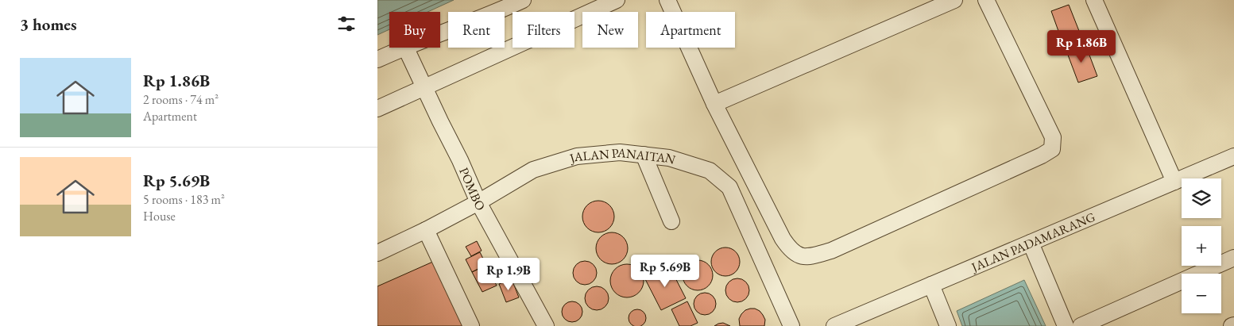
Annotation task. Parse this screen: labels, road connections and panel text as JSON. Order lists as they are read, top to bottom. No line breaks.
{"streets":{"lane":["JALAN PANAITAN","POMBO","JALAN PADAMARANG"]},"crossings":[["JALAN PANAITAN","POMBO"]],"page":{"heading":"3 homes","chip":["Buy","Rent","Filters","New","Apartment"],"price":["Rp 1.86B","Rp 5.69B","Rp 1.9B"],"list":[{"name":"Rp 1.86B","note":"2 rooms · 74 m² · Apartment"},{"name":"Rp 5.69B","note":"5 rooms · 183 m² · House"}],"map_buttons":["+","−"]}}
